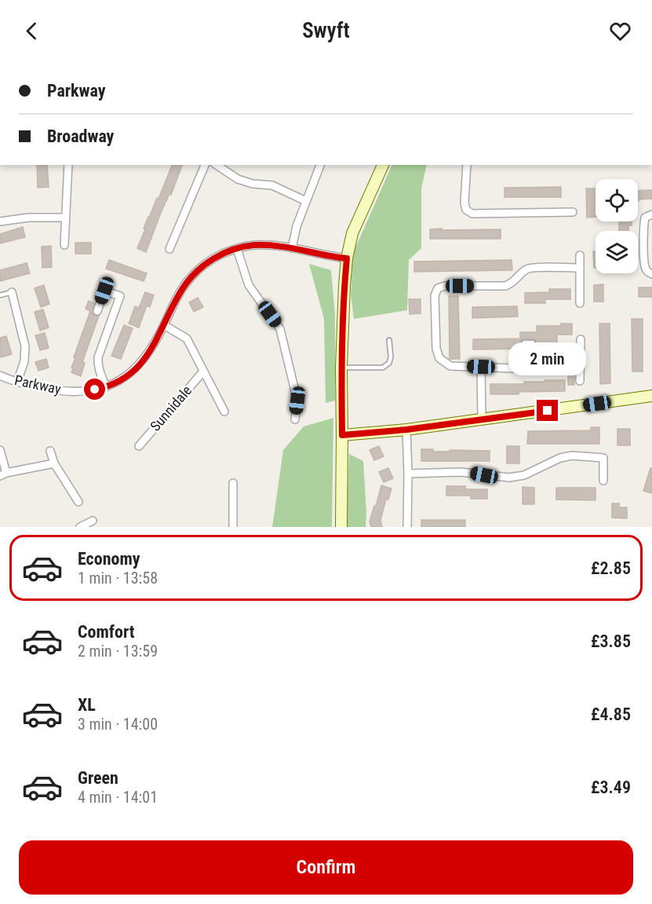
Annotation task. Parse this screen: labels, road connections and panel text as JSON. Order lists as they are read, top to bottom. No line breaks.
{"streets":{"street":["Parkway","Sunnidale"]},"crossings":[["Parkway","Sunnidale"]],"page":{"header":"Swyft","banner":["Parkway","Broadway"],"bubble":"2 min","list":[{"name":"Economy","note":"1 min · 13:58","value":"£2.85"},{"name":"Comfort","note":"2 min · 13:59","value":"£3.85"},{"name":"XL","note":"3 min · 14:00","value":"£4.85"},{"name":"Green","note":"4 min · 14:01","value":"£3.49"}],"buttons":"Confirm"}}
